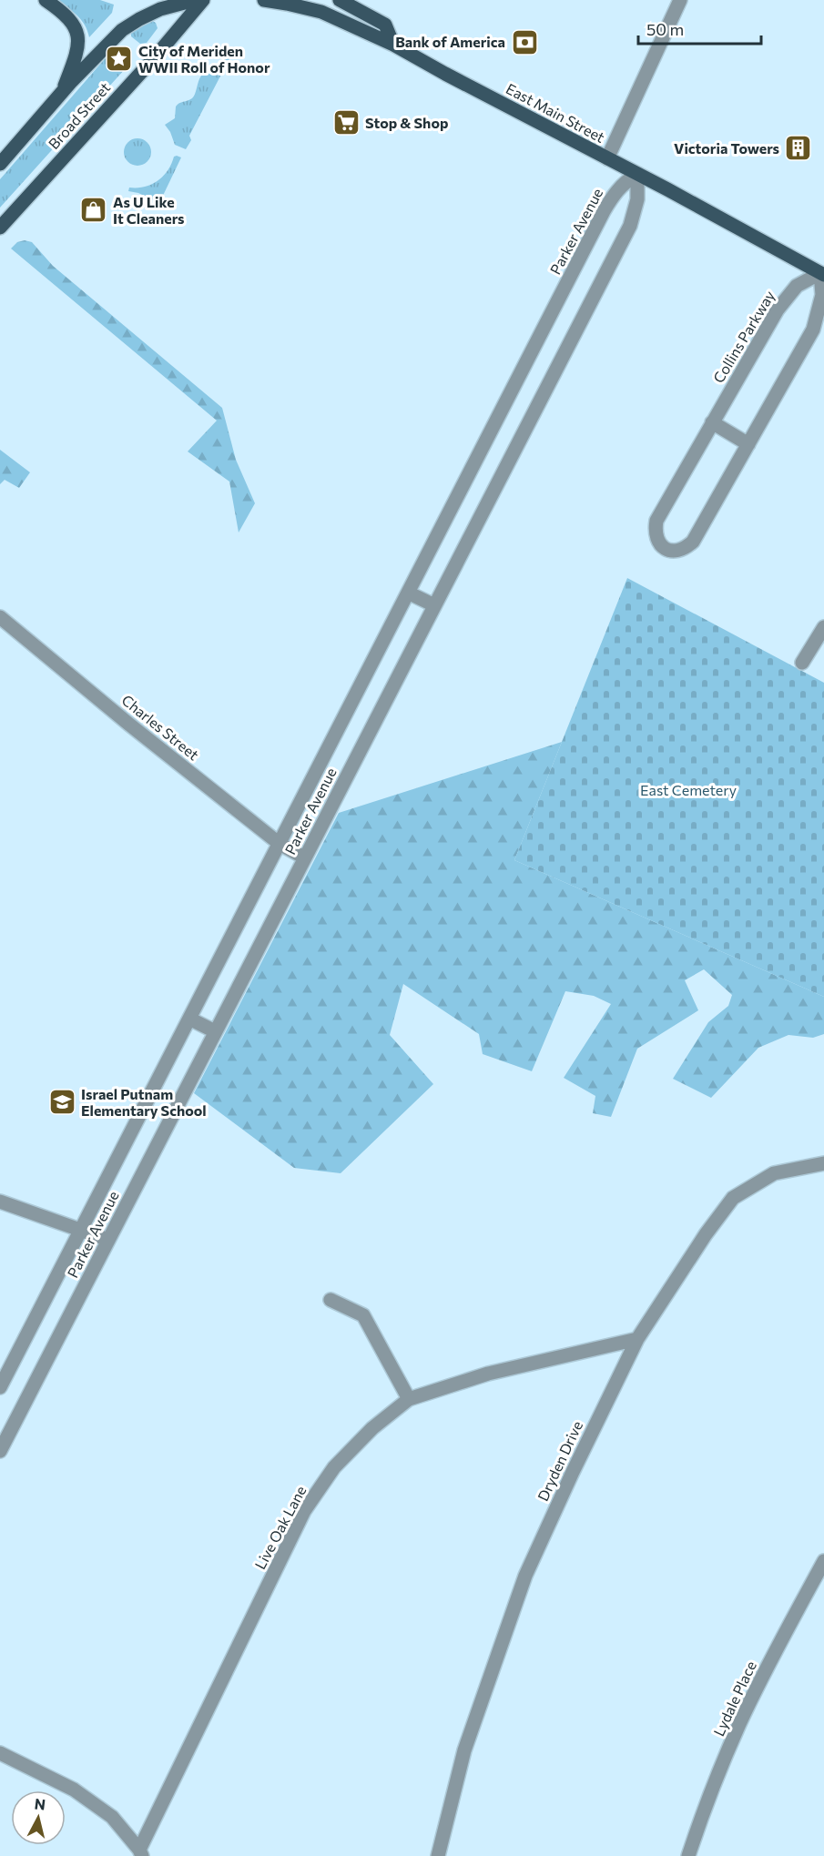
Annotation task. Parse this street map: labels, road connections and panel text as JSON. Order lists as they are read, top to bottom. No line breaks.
{"streets":{"main road":["East Main Street","Broad Street"],"street":["Parker Avenue","Collins Parkway","Charles Street","Dryden Drive","Live Oak Lane","Lydale Place"]},"crossings":[["East Main Street","Parker Avenue"],["East Main Street","Collins Parkway"],["Parker Avenue","Charles Street"],["Dryden Drive","Live Oak Lane"]],"parks":["East Cemetery"],"places":{"bank":["Bank of America"],"place":["City of Meriden WWII Roll of Honor"],"supermarket":["Stop & Shop"],"building":["Victoria Towers"],"shop":["As U Like It Cleaners"],"school or university":["Israel Putnam Elementary School"]},"scale_bar":"50 m","north":"top"}
